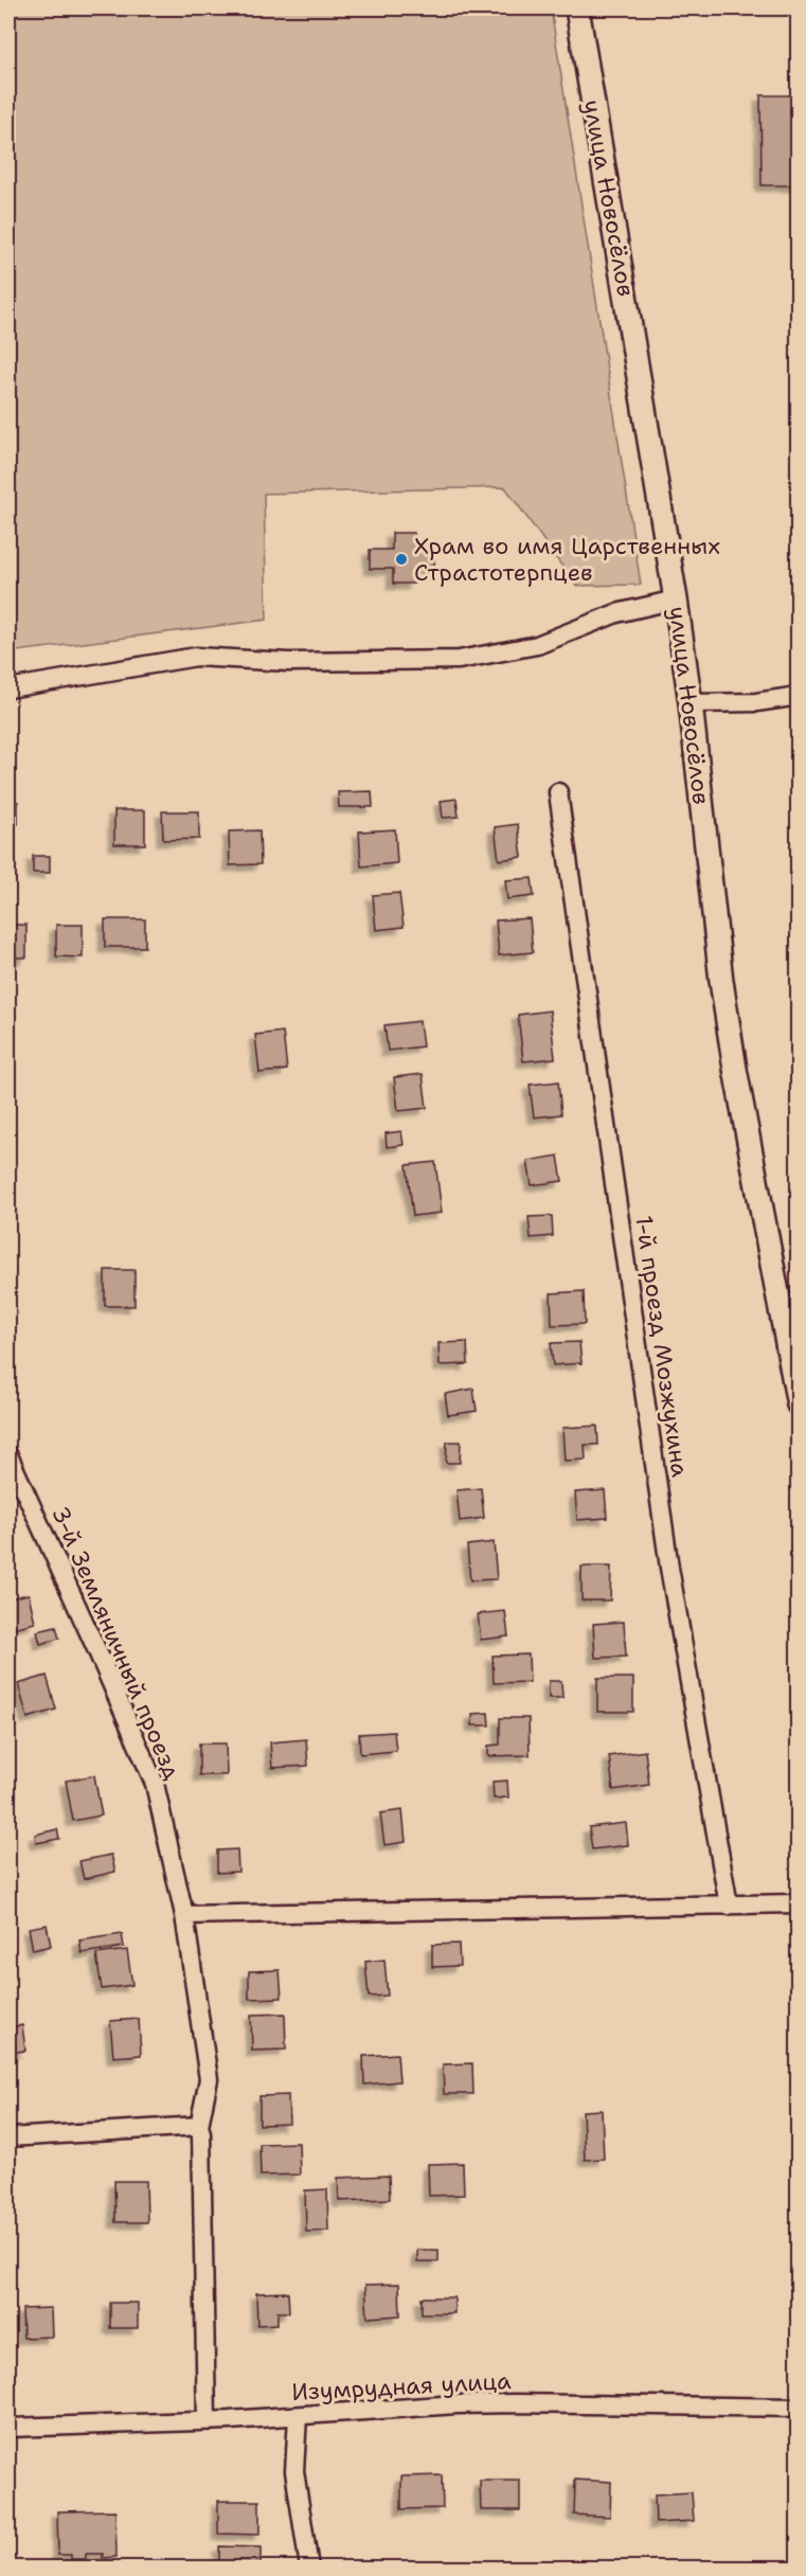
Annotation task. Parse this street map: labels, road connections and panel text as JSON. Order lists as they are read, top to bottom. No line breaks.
{"streets":{"street":["улица Новосёлов","1-й проезд Мозжухина","3-й Земляничный проезд","Изумрудная улица"]},"crossings":[["3-й Земляничный проезд","Изумрудная улица"]],"places":["Храм во имя Царственных Страстотерпцев"]}
